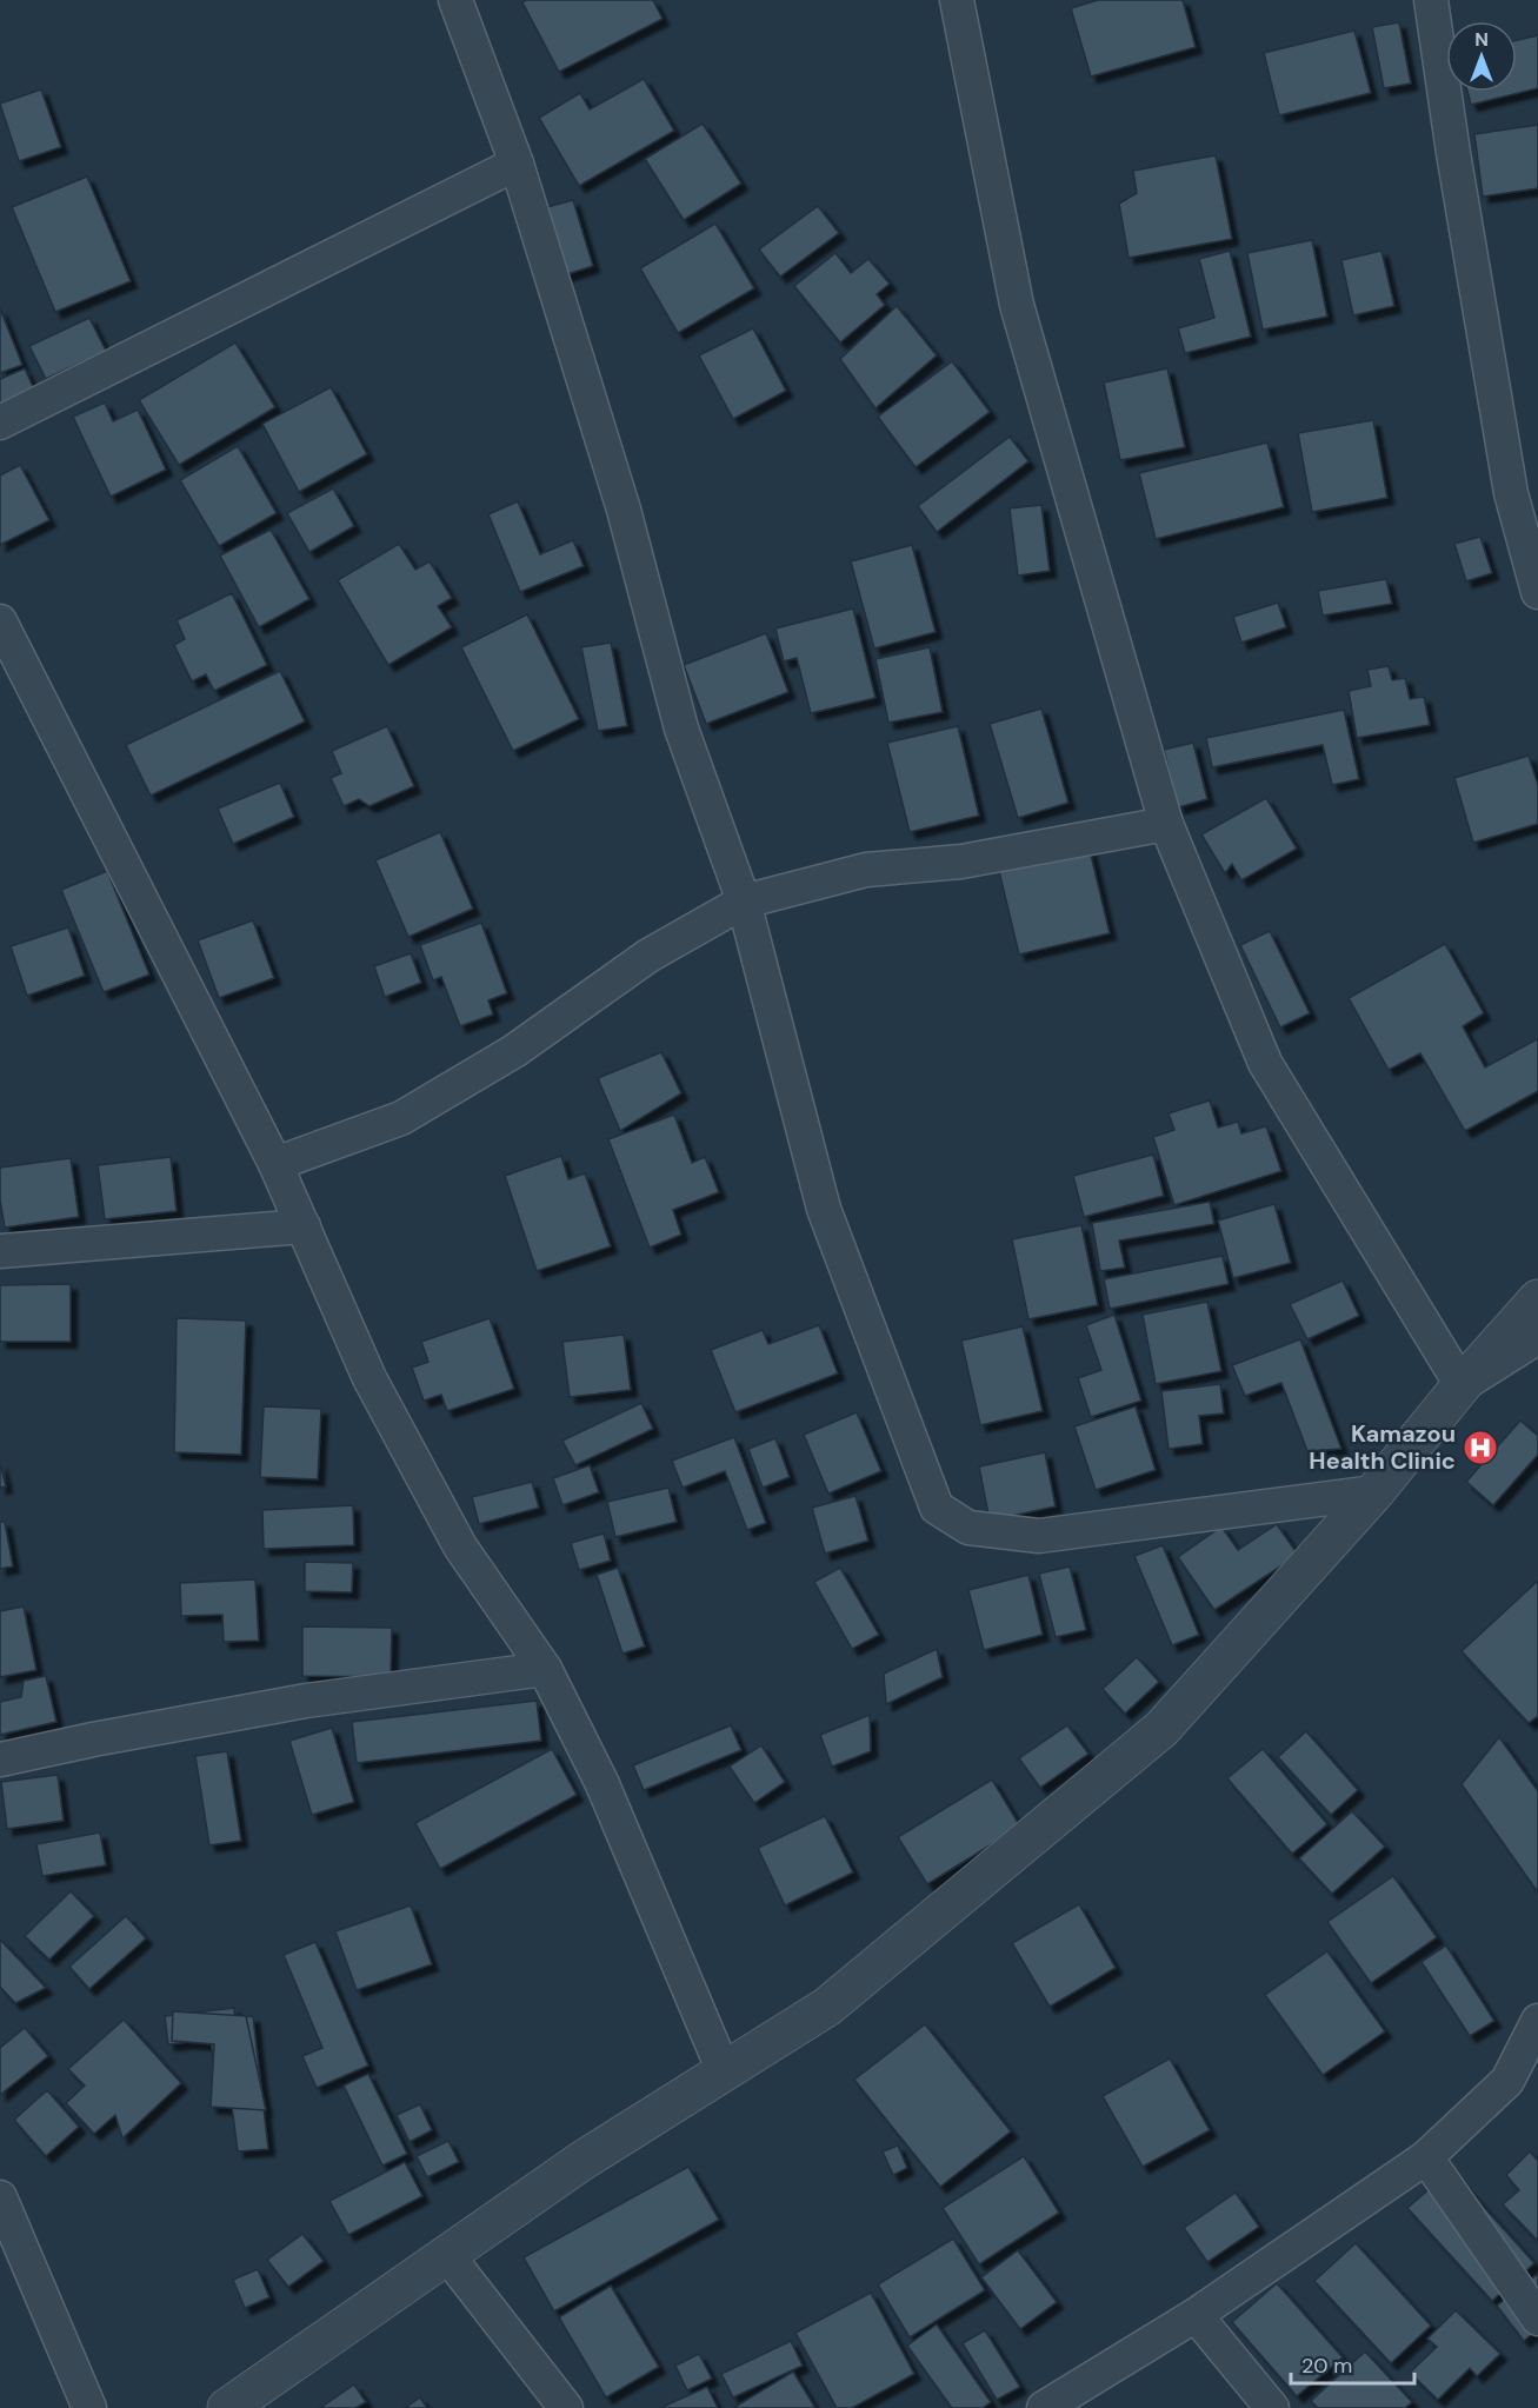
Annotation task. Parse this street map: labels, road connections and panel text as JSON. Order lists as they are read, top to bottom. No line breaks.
{"places":{"hospital":["Kamazou Health Clinic"]},"scale_bar":"20 m","north":"top"}
